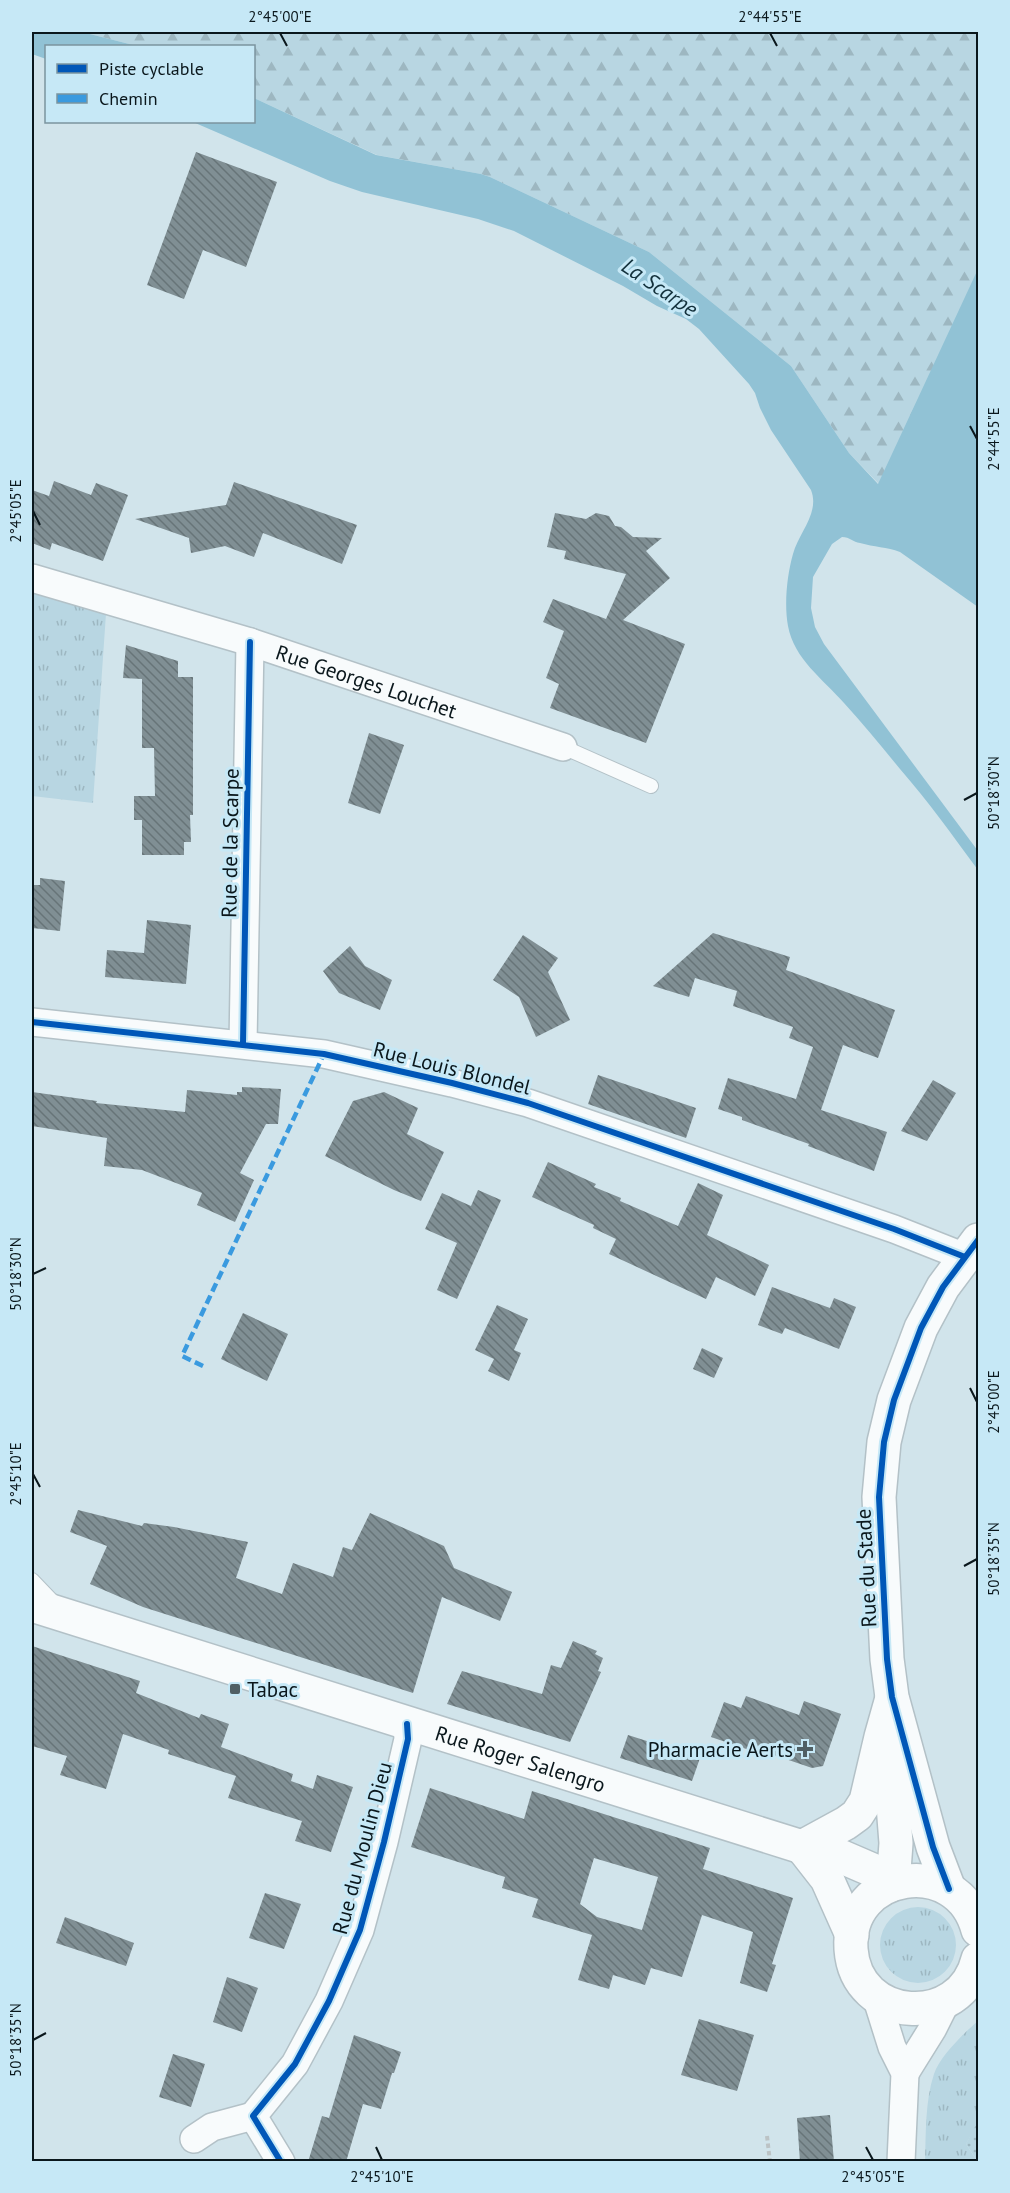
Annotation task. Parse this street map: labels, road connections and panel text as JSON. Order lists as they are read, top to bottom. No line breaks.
{"streets":{"main road":["Rue du Stade","Rue Roger Salengro"],"street":["Rue Georges Louchet","Rue de la Scarpe","Rue Louis Blondel","Rue du Moulin Dieu"]},"crossings":[["Rue Georges Louchet","Rue de la Scarpe"],["Rue de la Scarpe","Rue Louis Blondel"],["Rue Louis Blondel","Rue du Stade"],["Rue du Stade","Rue Roger Salengro"],["Rue Roger Salengro","Rue du Moulin Dieu"]],"water":["La Scarpe"],"places":{"transit":["Tabac"],"health":["Pharmacie Aerts"]},"legend":["Piste cyclable","Chemin"],"coordinates":["2°45'00\"E","2°44'55\"E","2°45'05\"E","50°18'30\"N","2°45'10\"E","50°18'35\"N"]}
